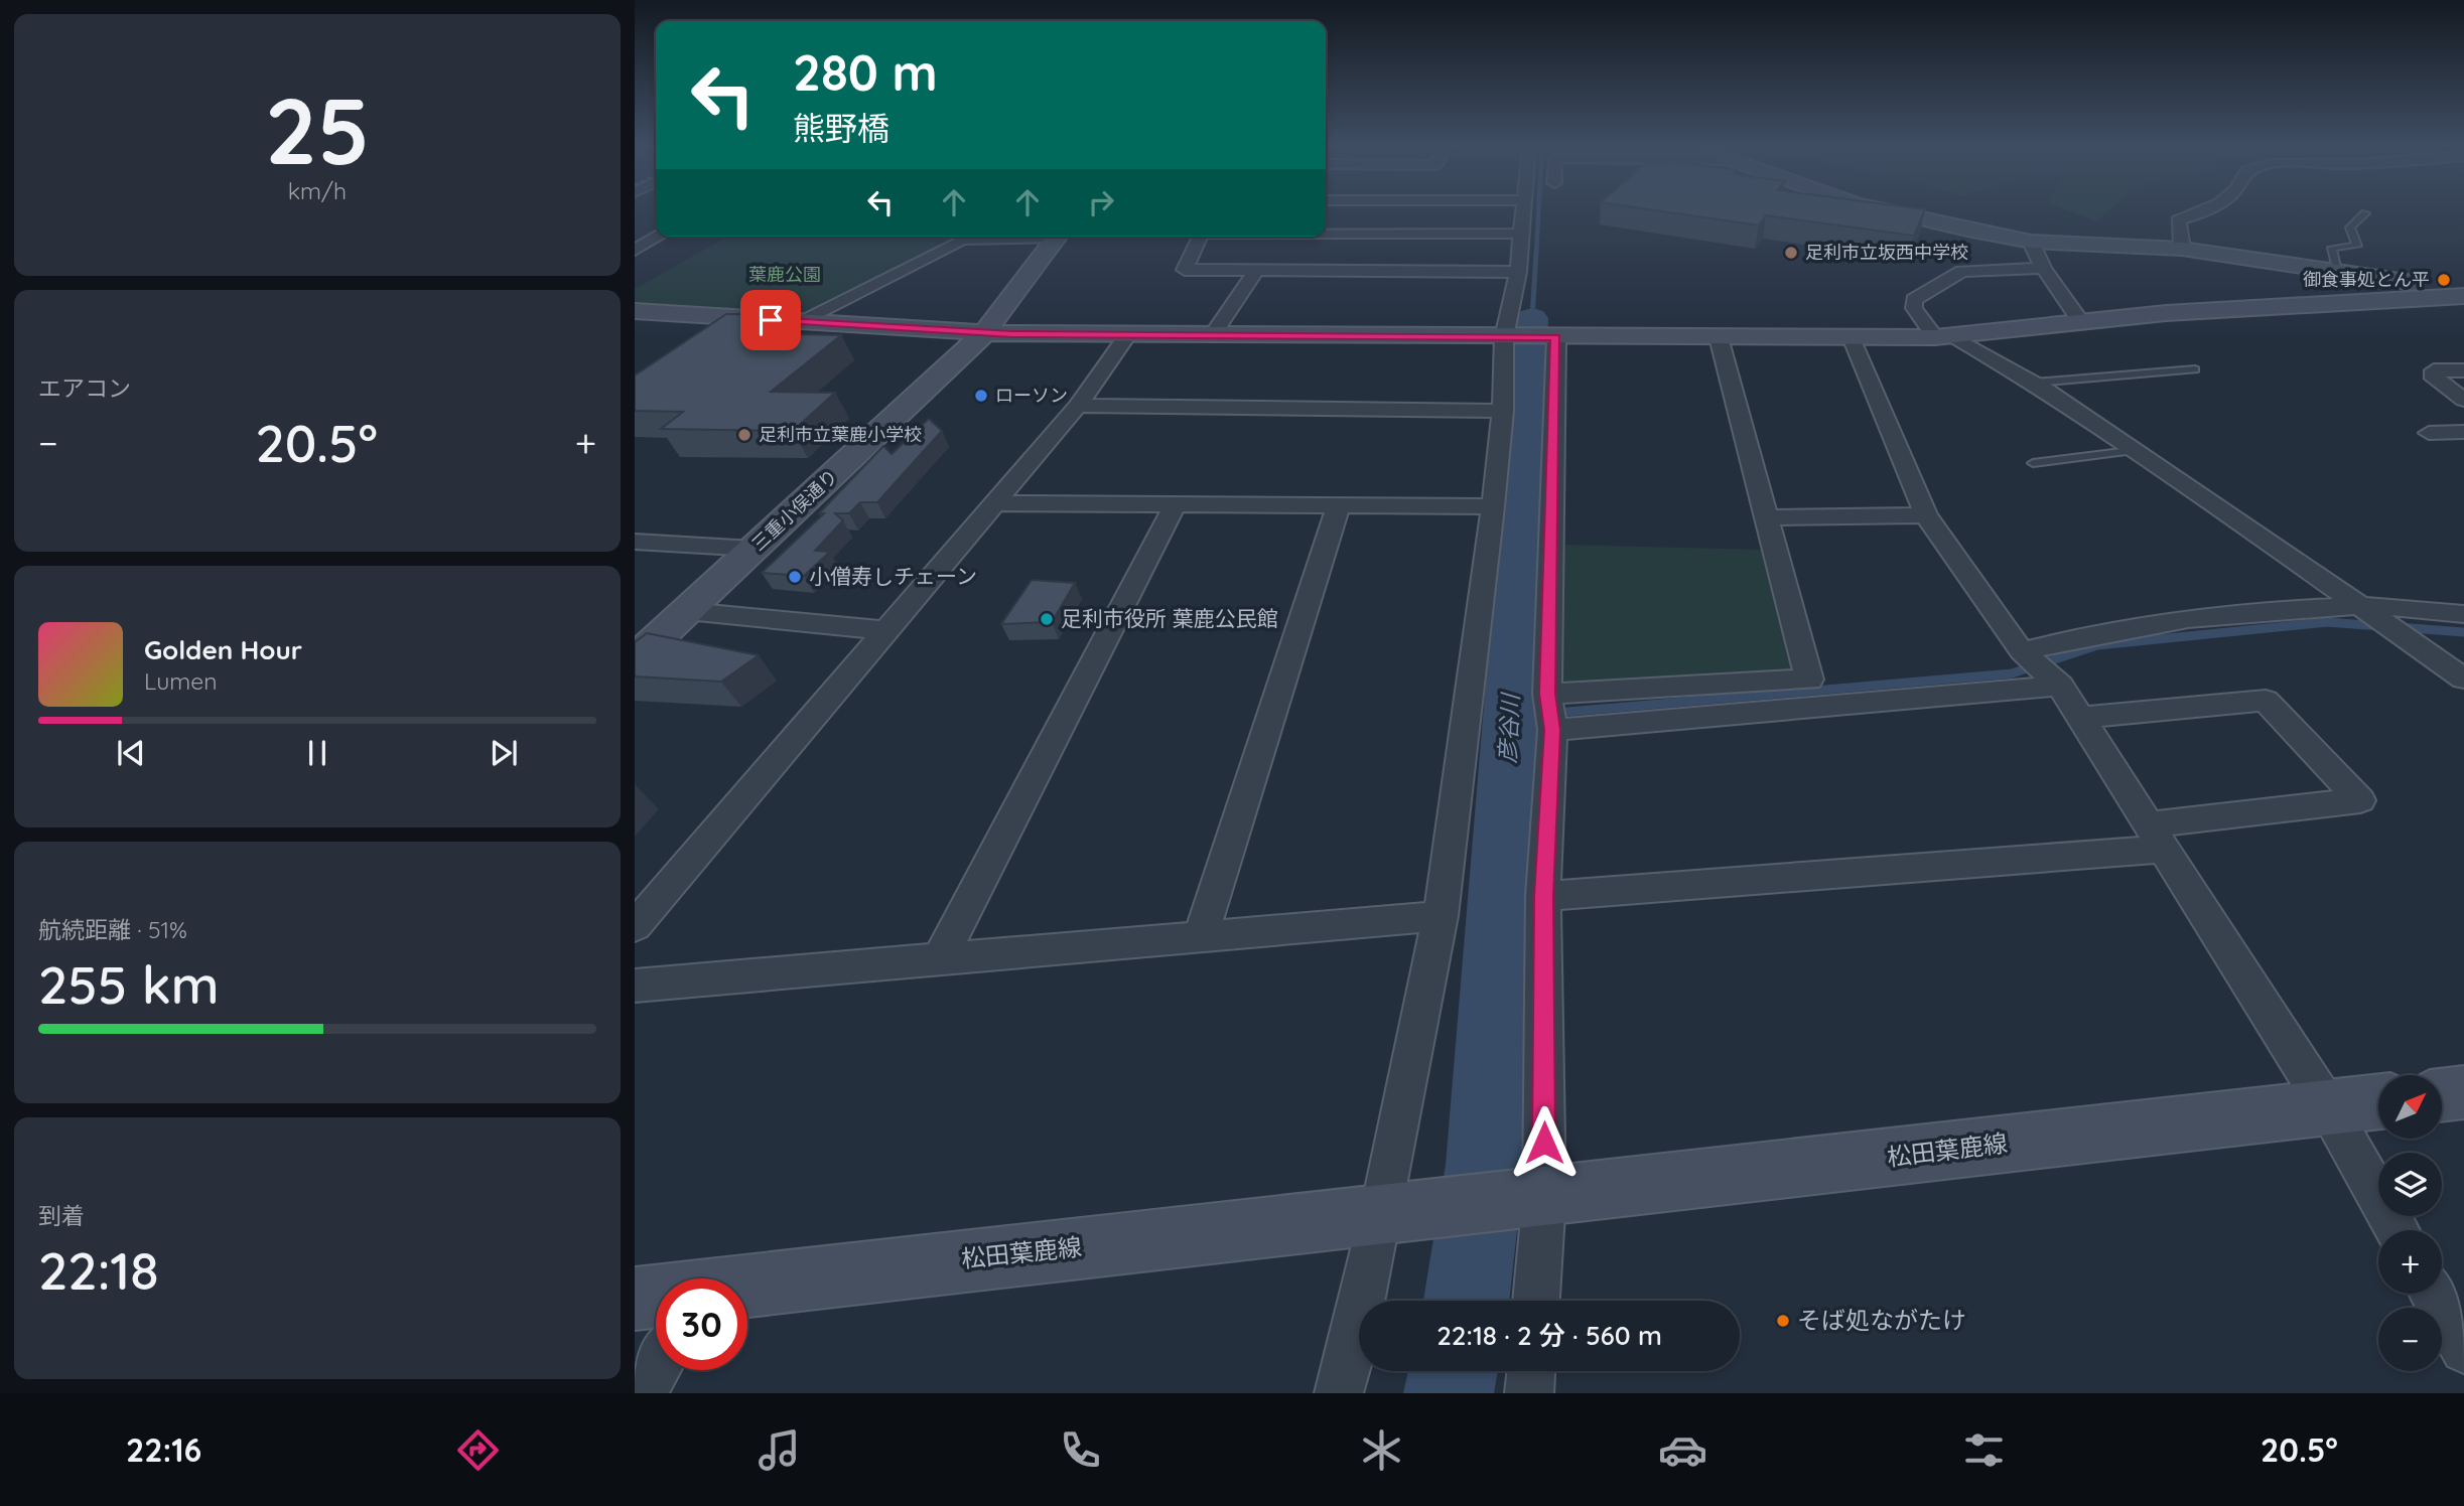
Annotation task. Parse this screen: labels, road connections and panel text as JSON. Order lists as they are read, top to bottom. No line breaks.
{"streets":{"street":["三重小俣通り","松田葉鹿線"]},"water":["彦谷川"],"parks":["葉鹿公園"],"places":["足利市立坂西中学校","御食事処とん平","ローソン","足利市立葉鹿小学校","小僧寿しチェーン","足利市役所 葉鹿公民館","そば処ながたけ"],"north":"top right","page":{"tile":[["25","km/h"],"エアコン",["航続距離 · 51%","255 km"],["到着","22:18"]],"turn":["280 m","熊野橋"],"heat":["−","20.5°","+"],"song":["Golden Hour","Lumen"],"map_buttons":["+","−"],"limit":"30","trip":"22:18 · 2 分 · 560 m","tabs":["22:16","20.5°"]}}
